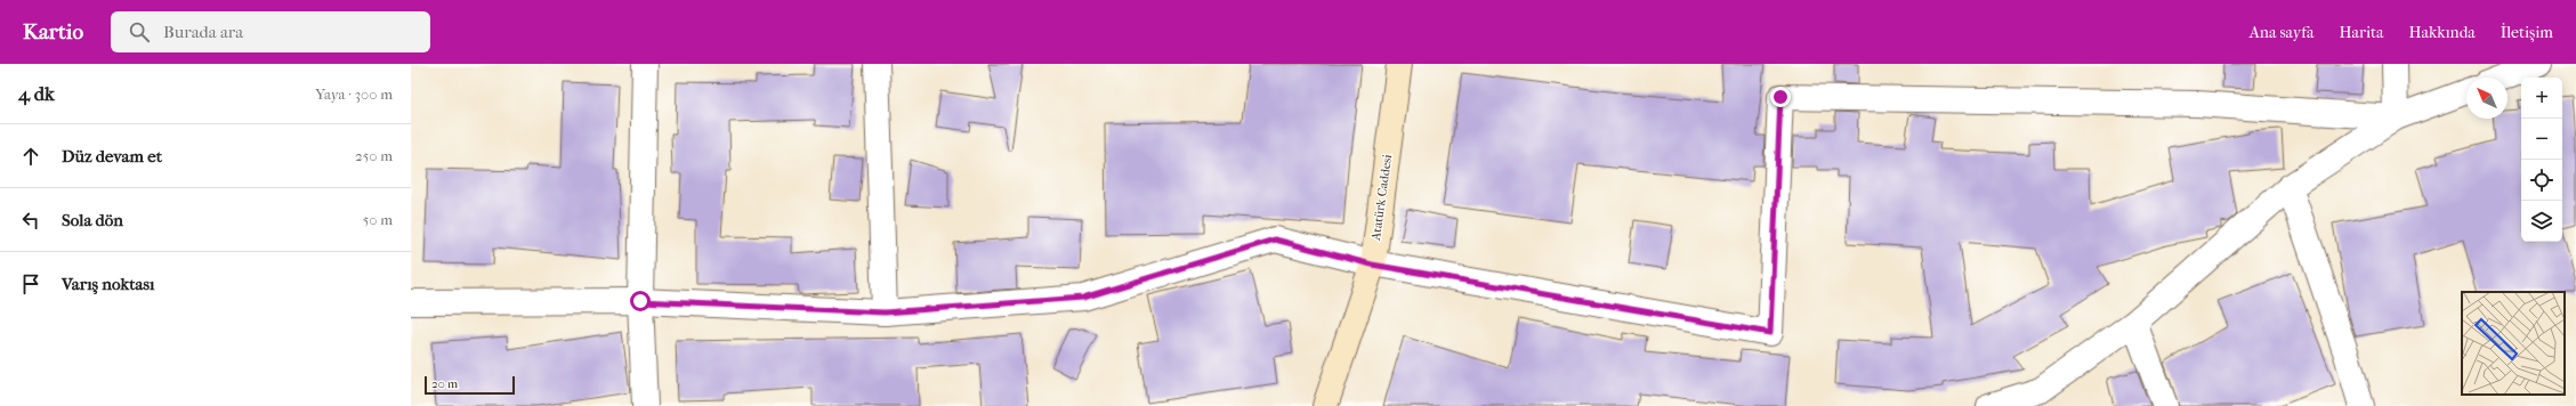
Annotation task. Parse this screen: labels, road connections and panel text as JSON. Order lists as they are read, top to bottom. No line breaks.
{"streets":{"street":["Atatürk Caddesi"]},"scale_bar":"20 m","north":"top left","page":{"header":"Kartio","search":"Burada ara","nav":["Ana sayfa","Harita","Hakkında","İletişim"],"heading":["4 dk","Yaya · 300 m"],"map_buttons":["+","−"],"list":[["Düz devam et","250 m"],["Sola dön","50 m"],"Varış noktası"],"scale":"20 m"}}
